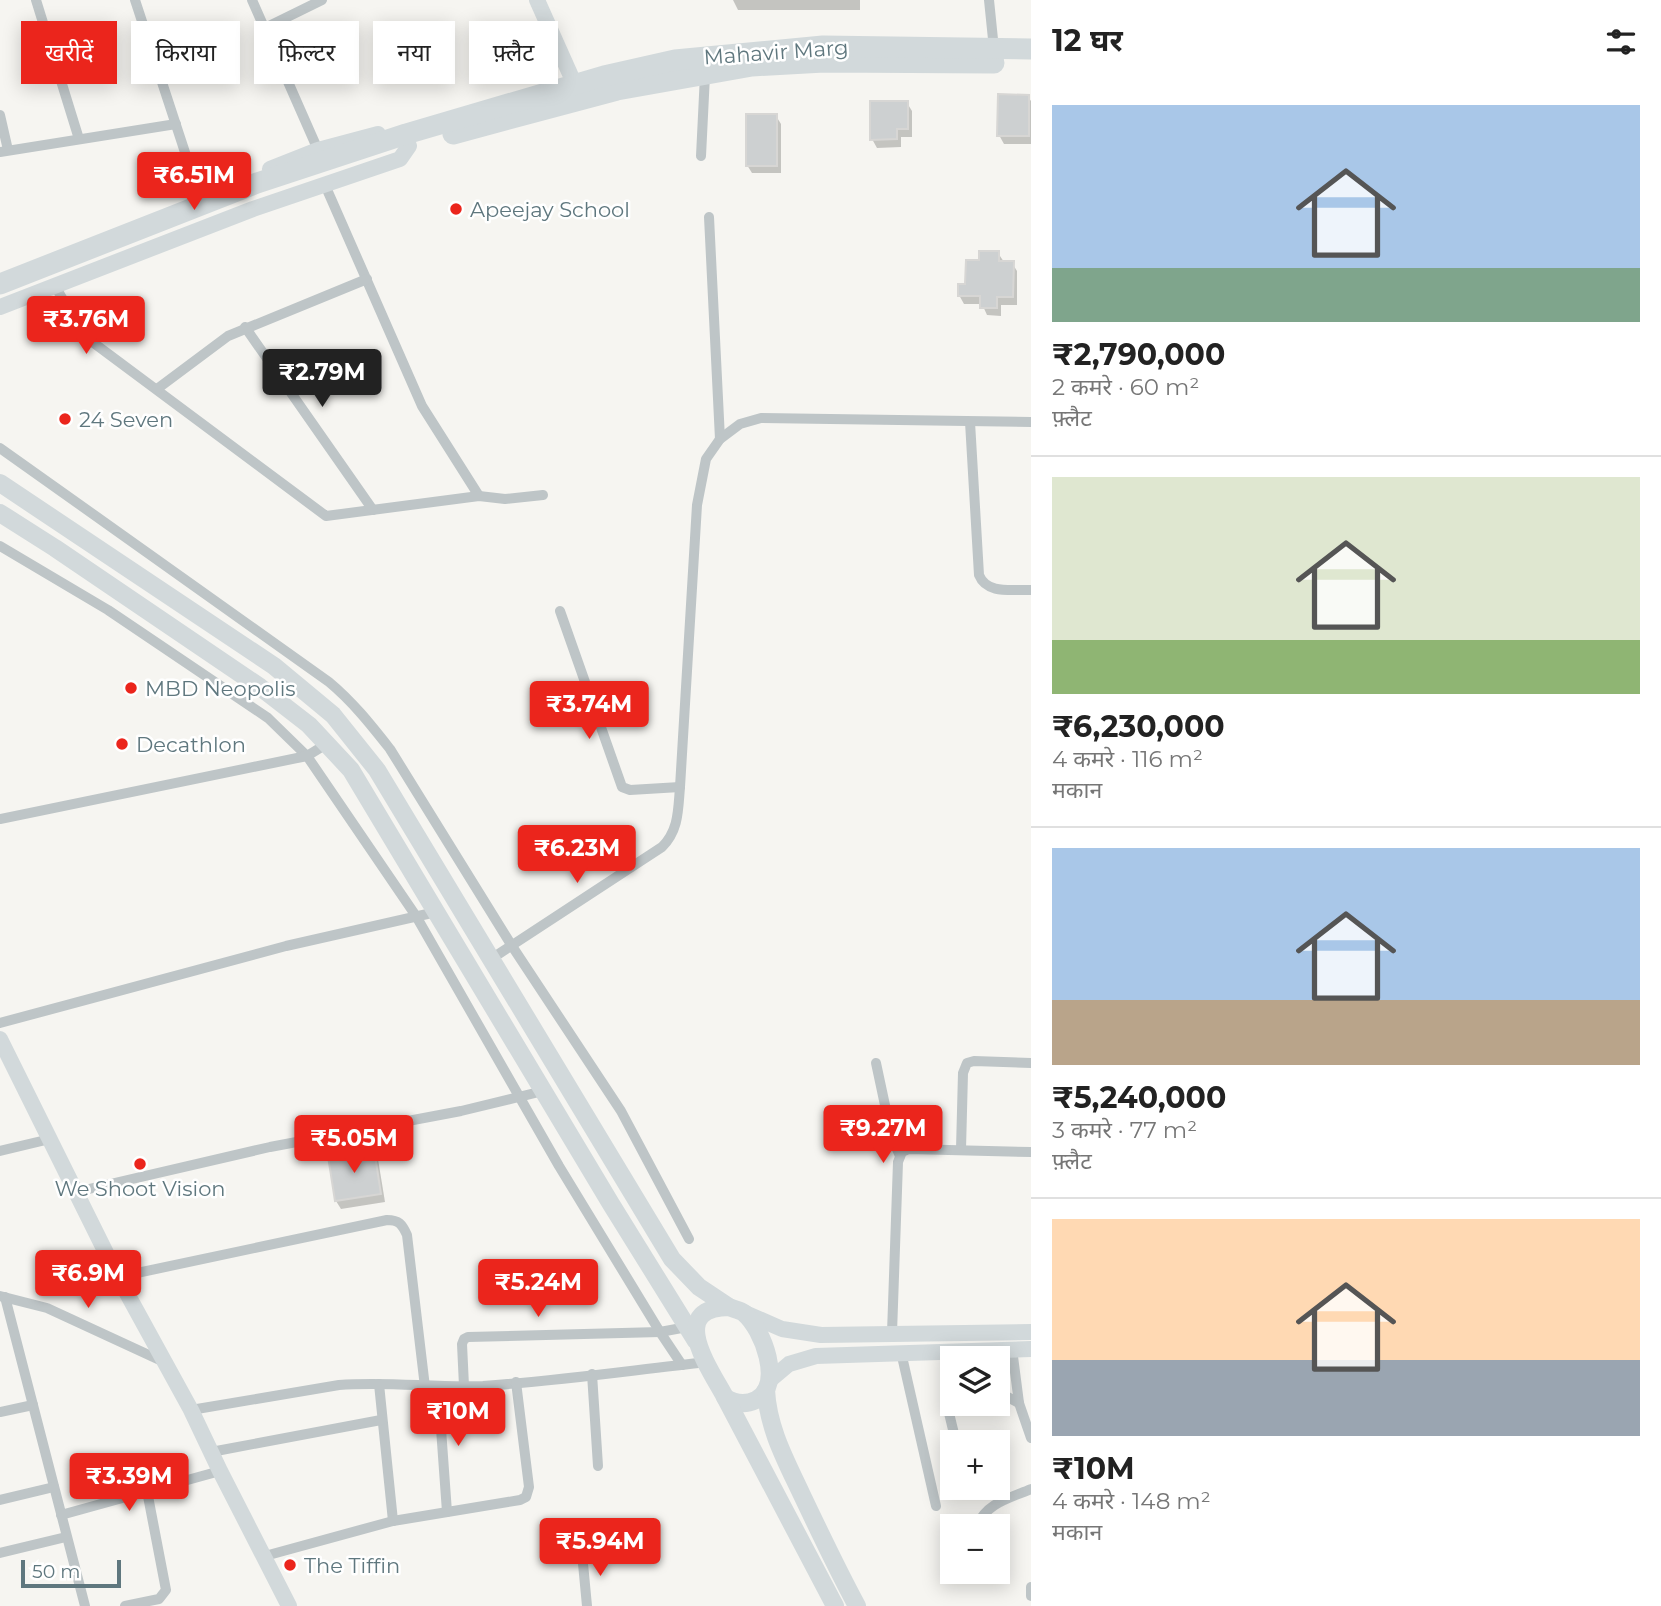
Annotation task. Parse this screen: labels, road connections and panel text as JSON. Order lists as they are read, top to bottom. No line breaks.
{"streets":{"highway":["Mahavir Marg"]},"places":["Apeejay School","24 Seven","MBD Neopolis","Decathlon","We Shoot Vision","The Tiffin"],"scale_bar":"50 m","page":{"heading":"12 घर","chip":["खरीदें","किराया","फ़िल्टर","नया","फ़्लैट"],"list":[{"name":"₹2,790,000","note":"2 कमरे · 60 m² · फ़्लैट"},{"name":"₹6,230,000","note":"4 कमरे · 116 m² · मकान"},{"name":"₹5,240,000","note":"3 कमरे · 77 m² · फ़्लैट"},{"name":"₹10M","note":"4 कमरे · 148 m² · मकान"}],"price":["₹6.51M","₹3.76M","₹2.79M","₹3.74M","₹6.23M","₹9.27M","₹5.05M","₹6.9M","₹5.24M","₹10M","₹3.39M","₹5.94M"],"map_buttons":["+","−"],"scale":"50 m"}}
